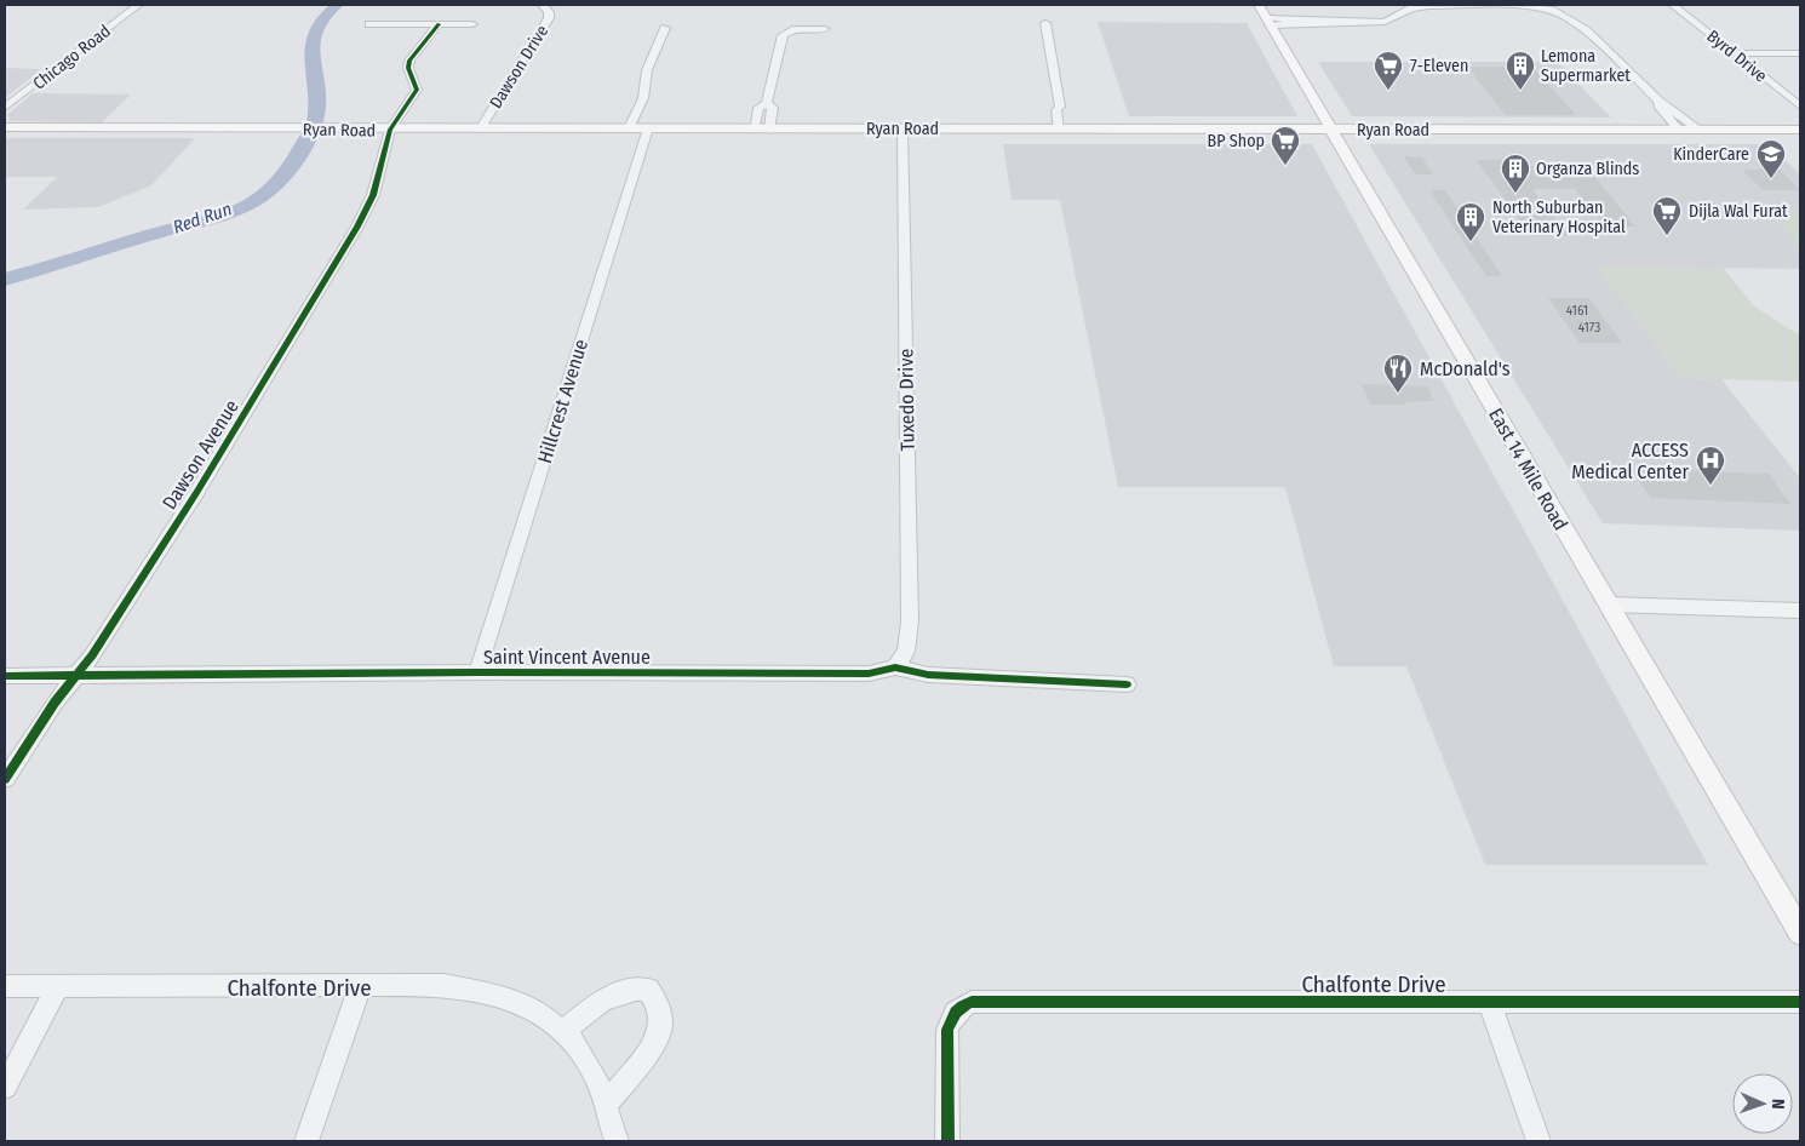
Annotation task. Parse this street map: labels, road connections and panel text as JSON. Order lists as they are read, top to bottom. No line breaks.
{"streets":{"main road":["Ryan Road","East 14 Mile Road"],"street":["Byrd Drive","Chicago Road","Dawson Drive","Tuxedo Drive","Hillcrest Avenue","Dawson Avenue","Saint Vincent Avenue","Chalfonte Drive"]},"crossings":[["Dawson Drive","Ryan Road"],["Ryan Road","Tuxedo Drive"],["Ryan Road","Hillcrest Avenue"],["Ryan Road","Dawson Avenue"],["Ryan Road","East 14 Mile Road"],["Tuxedo Drive","Saint Vincent Avenue"],["Hillcrest Avenue","Saint Vincent Avenue"],["Dawson Avenue","Saint Vincent Avenue"]],"water":["Red Run"],"places":{"supermarket":["7-Eleven","BP Shop","Dijla Wal Furat"],"building":["Lemona Supermarket","Organza Blinds","North Suburban Veterinary Hospital"],"school or university":["KinderCare"],"restaurant":["McDonald's"],"hospital":["ACCESS Medical Center"]},"house_numbers":["4161","4173"],"north":"right"}
